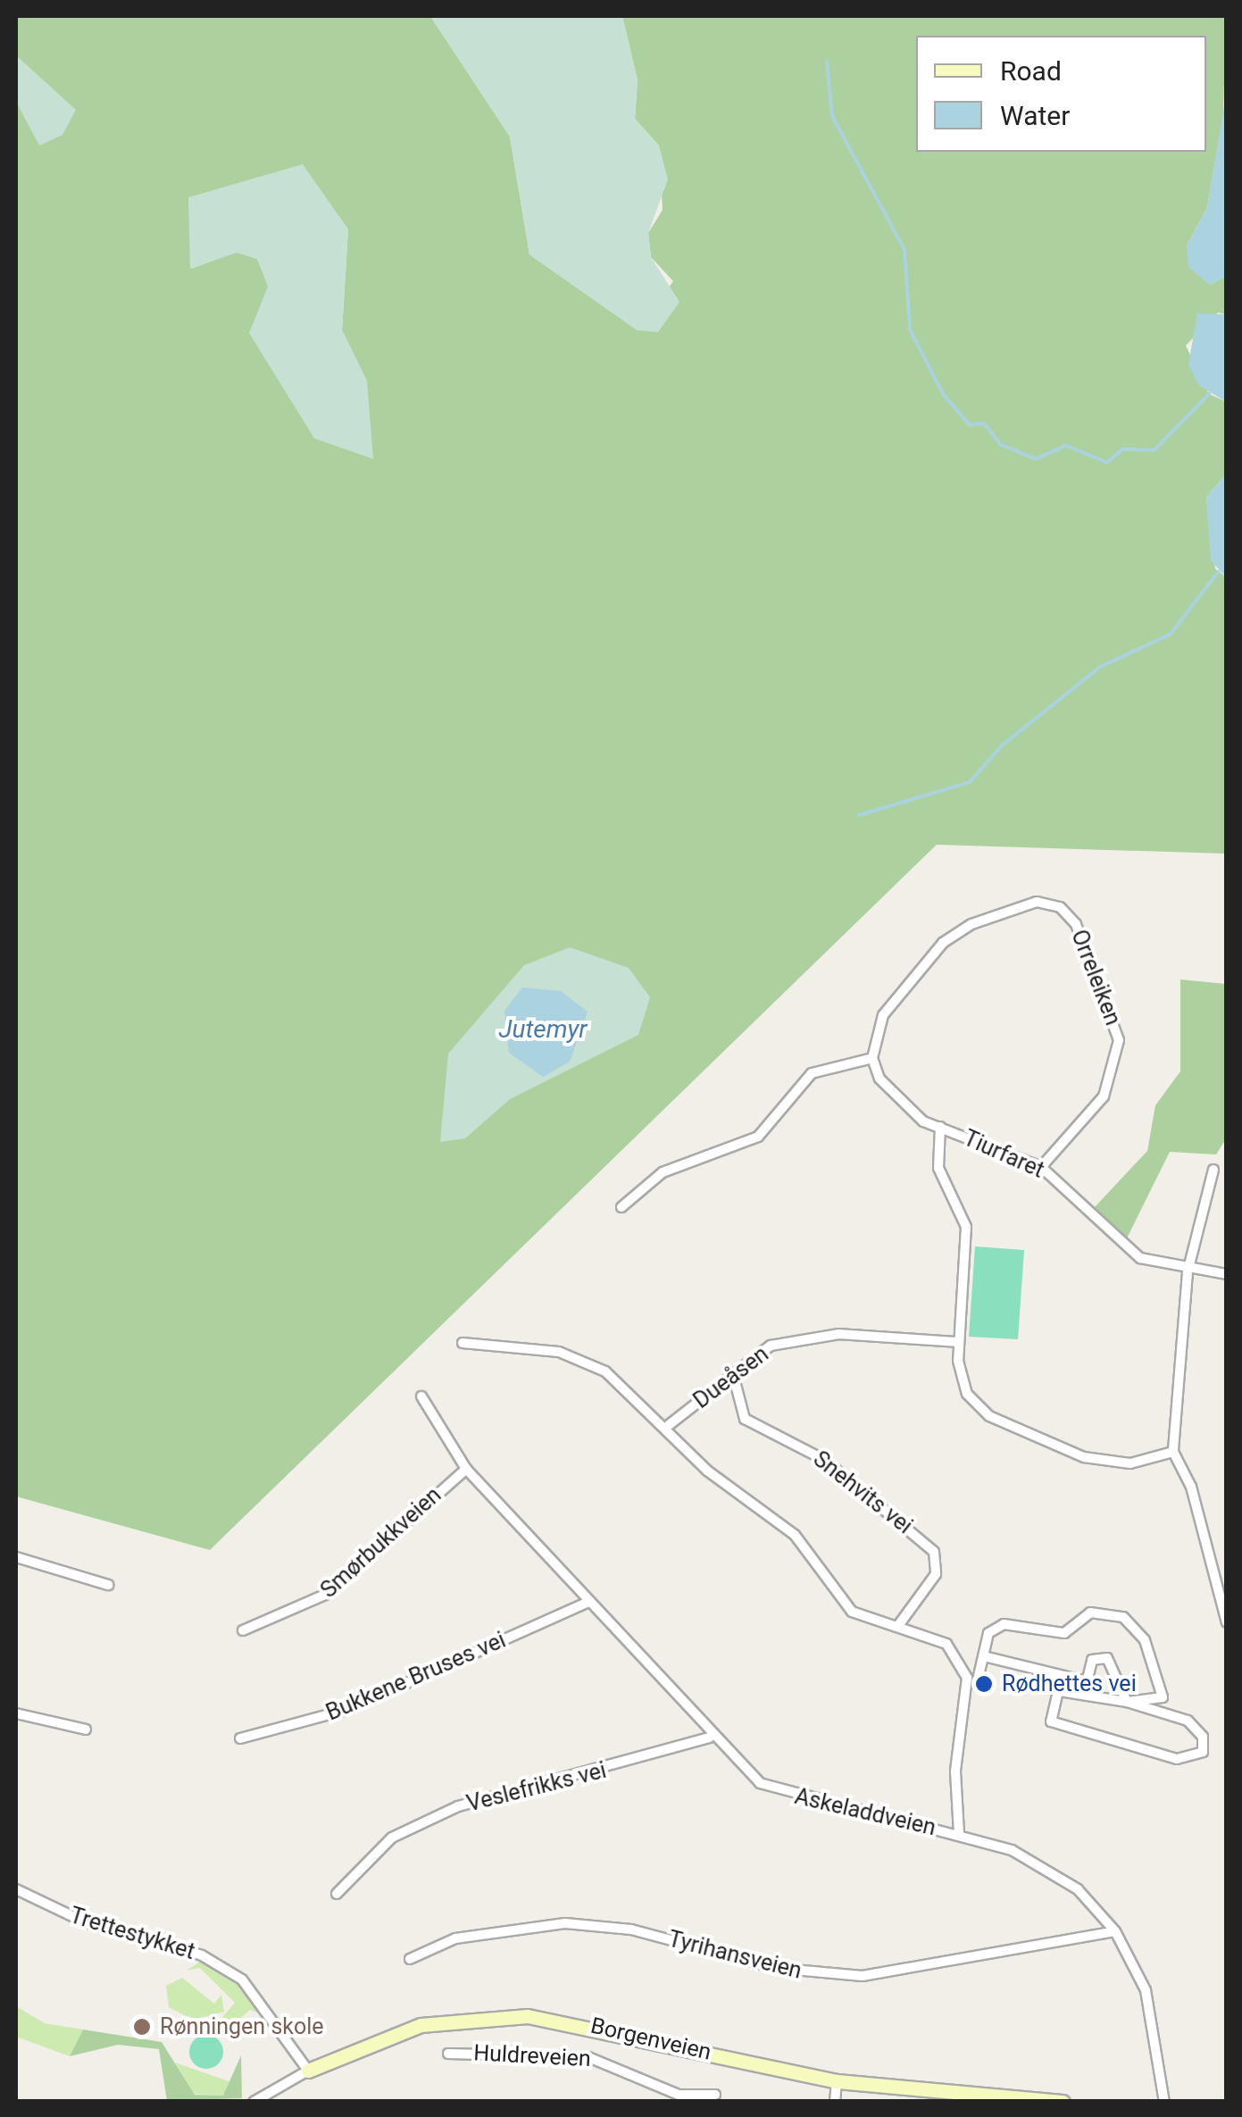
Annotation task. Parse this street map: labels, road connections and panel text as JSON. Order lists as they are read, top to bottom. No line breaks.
{"streets":{"street":["Orreleiken","Tiurfaret","Dueåsen","Snehvits vei","Smørbukkveien","Bukkene Bruses vei","Veslefrikks vei","Askeladdveien","Trettestykket","Tyrihansveien","Borgenveien","Huldreveien"]},"crossings":[["Orreleiken","Tiurfaret"],["Dueåsen","Snehvits vei"],["Smørbukkveien","Askeladdveien"],["Bukkene Bruses vei","Askeladdveien"],["Veslefrikks vei","Askeladdveien"],["Askeladdveien","Tyrihansveien"],["Trettestykket","Borgenveien"]],"water":["Jutemyr"],"places":["Rødhettes vei","Rønningen skole"],"legend":["Road","Water"]}
